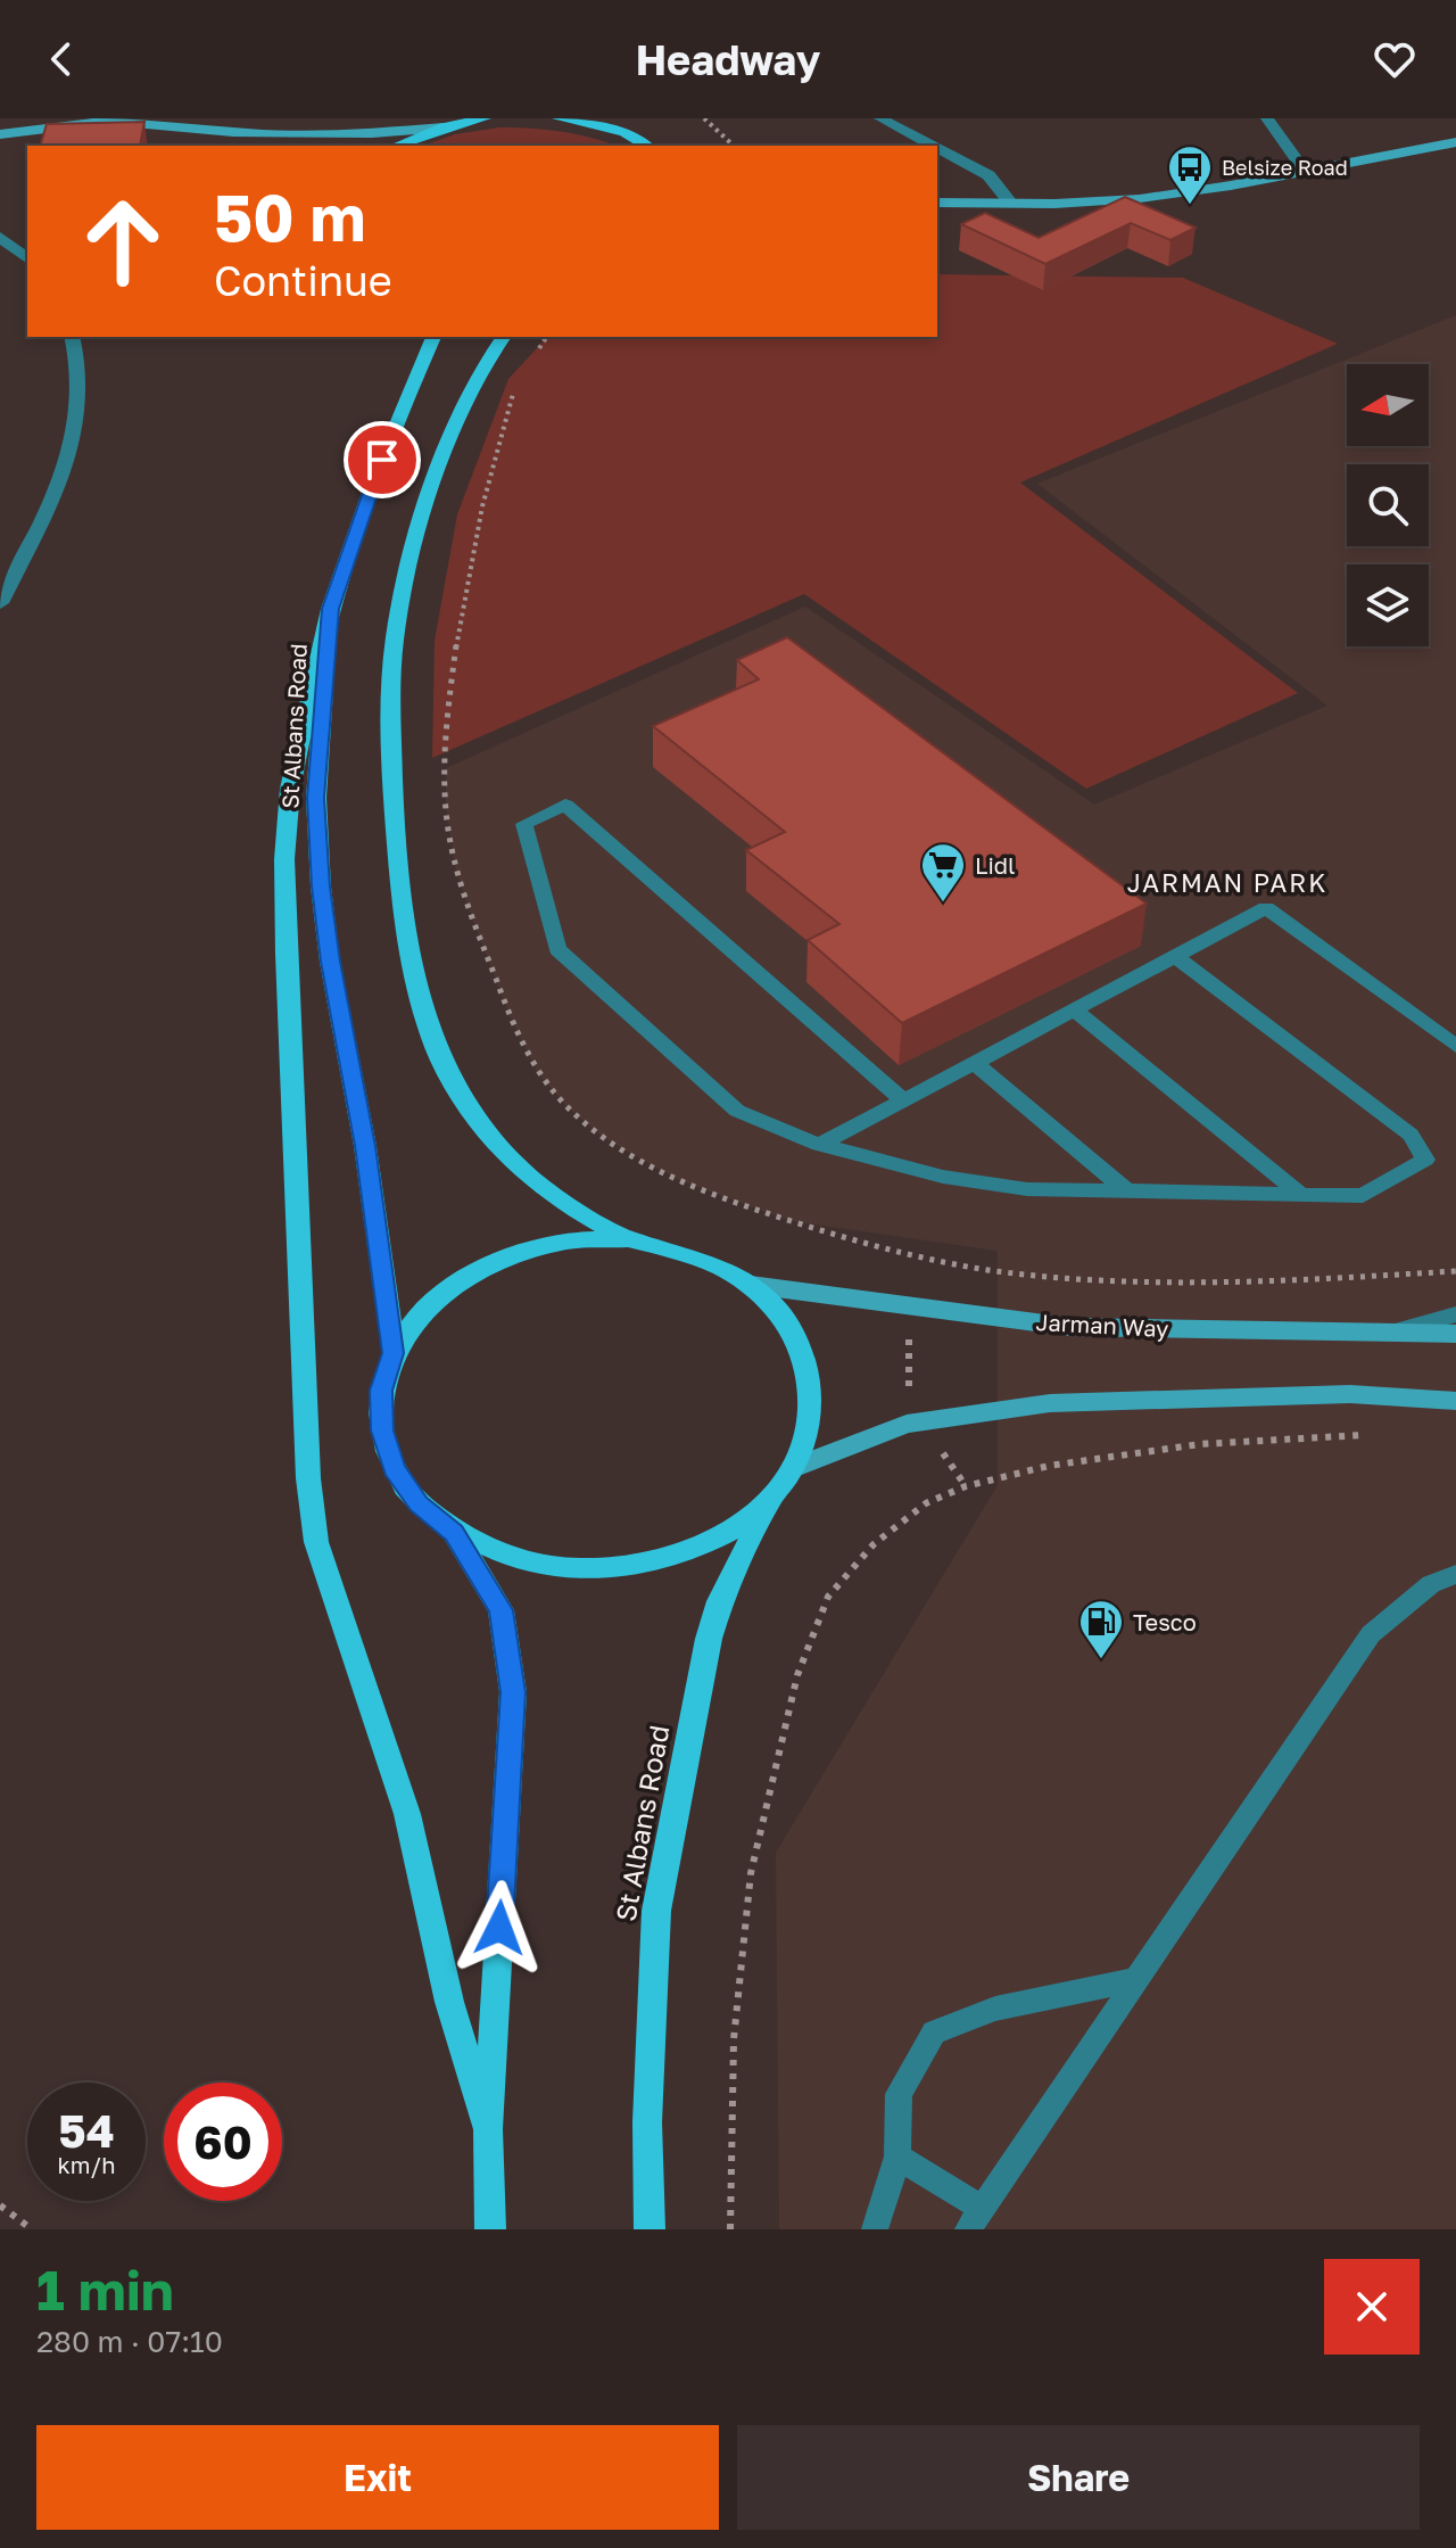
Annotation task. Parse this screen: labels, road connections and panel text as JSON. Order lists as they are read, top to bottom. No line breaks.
{"streets":{"main road":["St Albans Road"],"street":["Jarman Way"]},"districts":["JARMAN PARK"],"places":{"bus stop":["Belsize Road"],"supermarket":["Lidl"],"fuel station":["Tesco"]},"north":"left","page":{"header":"Headway","turn":["50 m","Continue"],"speed":"54 km/h","limit":"60","heading":["1 min","280 m · 07:10"],"buttons":["Exit","Share"]}}
